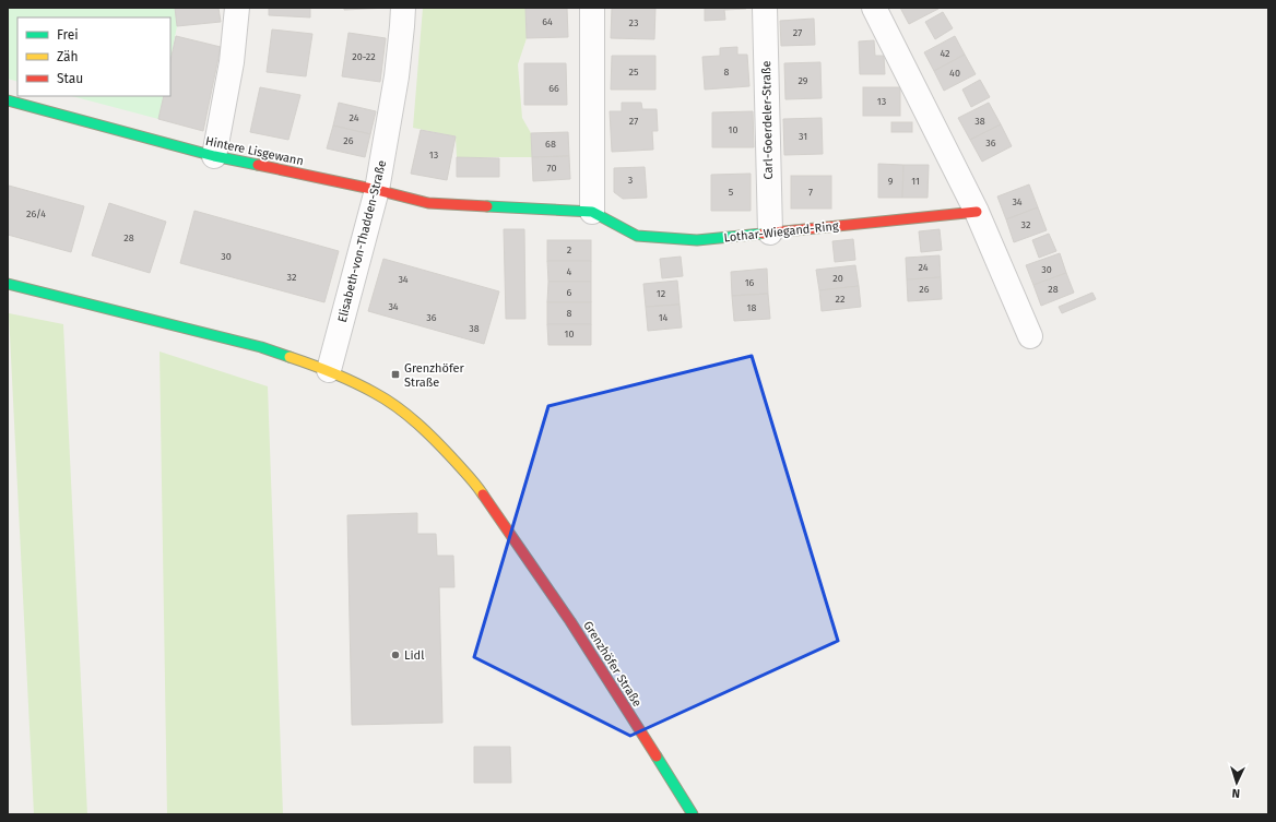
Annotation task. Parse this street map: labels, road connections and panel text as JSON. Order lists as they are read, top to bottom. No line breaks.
{"streets":{"street":["Carl-Goerdeler-Straße","Hintere Lisgewann","Lothar-Wiegand-Ring","Elisabeth-von-Thadden-Straße","Grenzhöfer Straße"]},"crossings":[["Carl-Goerdeler-Straße","Lothar-Wiegand-Ring"],["Hintere Lisgewann","Lothar-Wiegand-Ring"],["Hintere Lisgewann","Elisabeth-von-Thadden-Straße"],["Elisabeth-von-Thadden-Straße","Grenzhöfer Straße"]],"places":{"transit":["Grenzhöfer Straße"],"other":["Lidl"]},"house_numbers":["64","23","27","42","20-22","25","8","40","29","66","13","24","27","38","10","31","26","36","68","13","70","3","9","11","5","7","34","26/4","32","28","2","30","24","30","4","32","20","34","16","26","28","6","12","22","34","18","8","36","14","38","10"],"legend":["Frei","Zäh","Stau"],"north":"bottom"}
